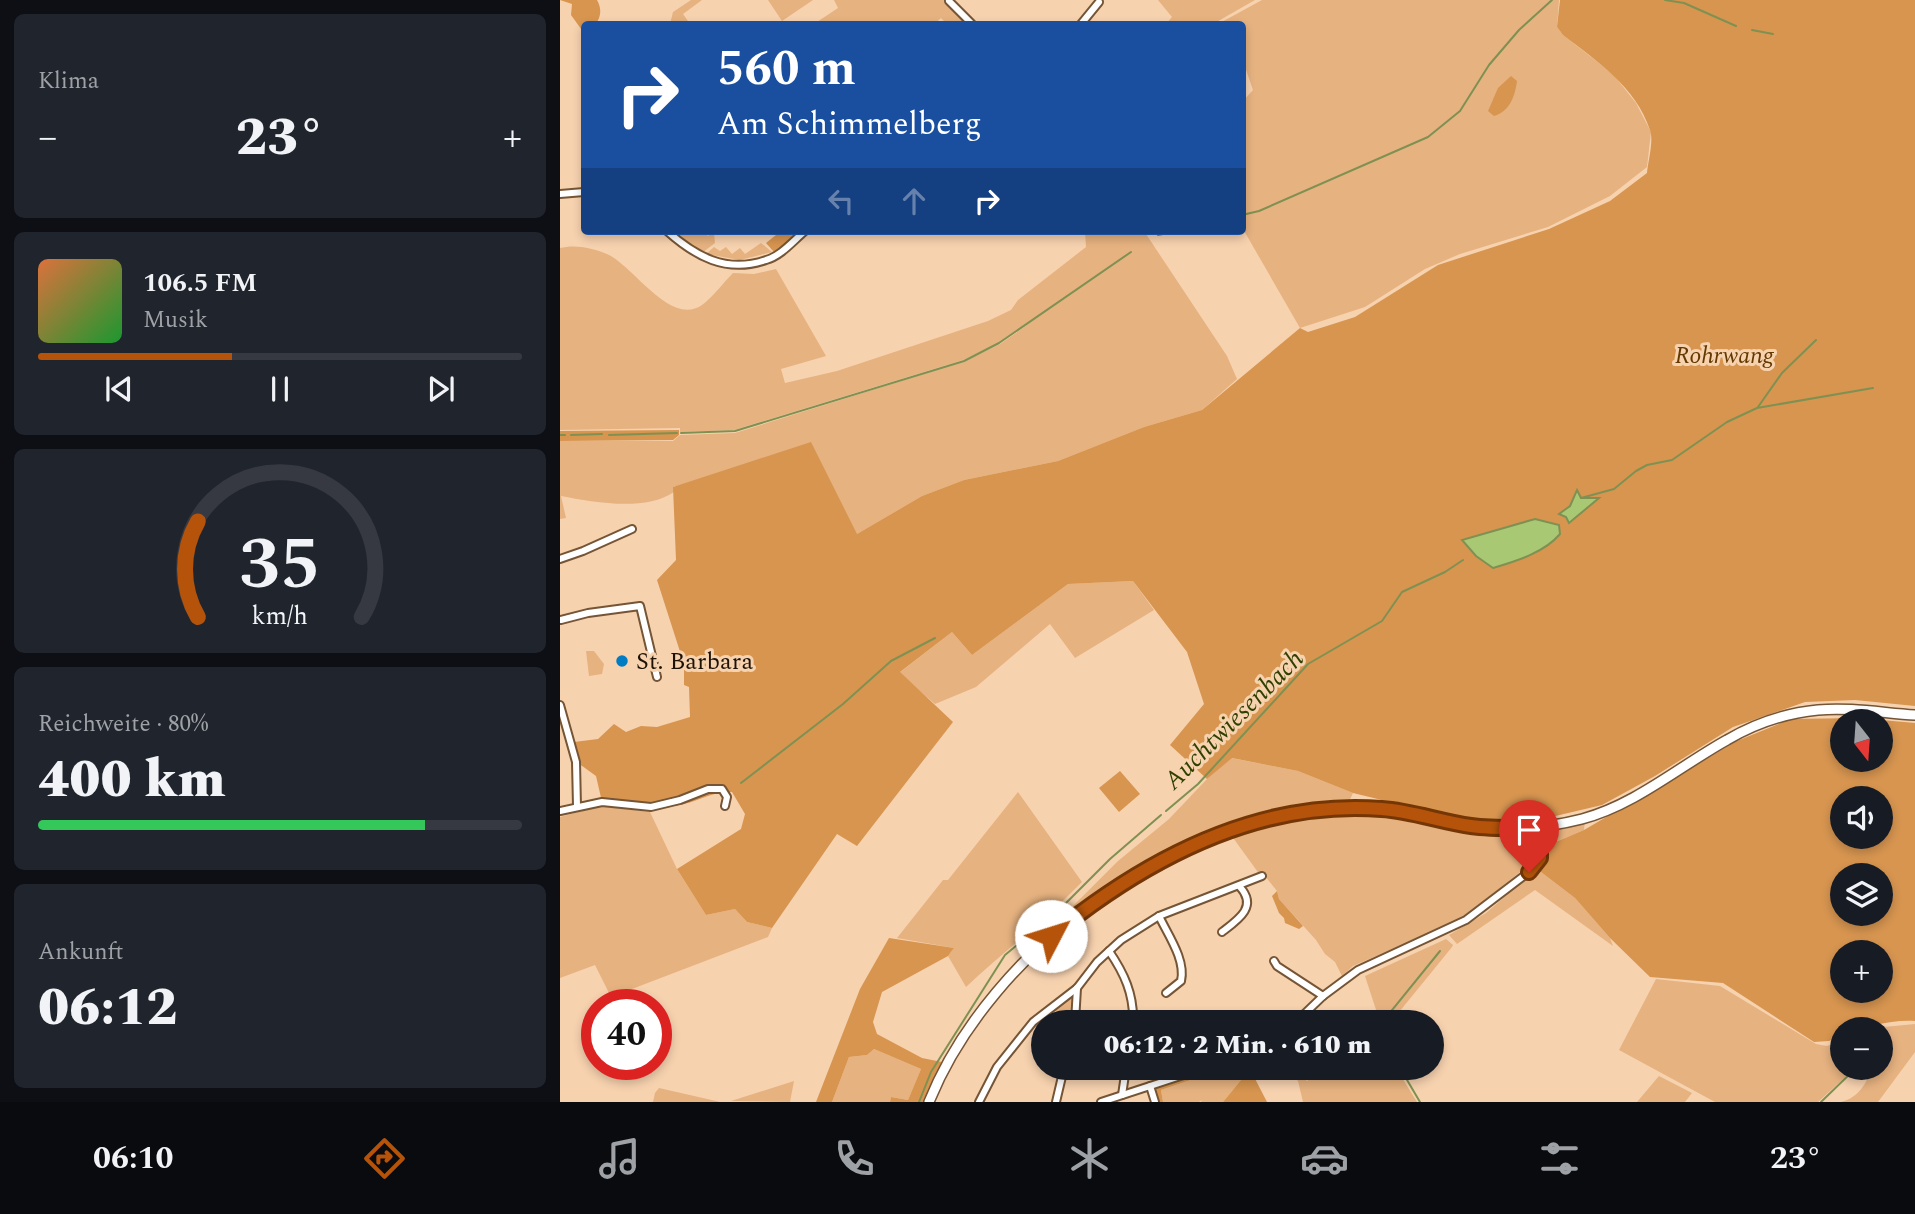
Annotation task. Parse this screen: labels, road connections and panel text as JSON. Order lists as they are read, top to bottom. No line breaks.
{"water":["Auchtwiesenbach"],"parks":["Rohrwang"],"places":["St. Barbara"],"north":"bottom","page":{"tile":["Klima",["Reichweite · 80%","400 km"],["Ankunft","06:12"]],"turn":["560 m","Am Schimmelberg"],"heat":["−","23°","+"],"song":["106.5 FM","Musik"],"map_buttons":["+","−"],"limit":"40","trip":"06:12 · 2 Min. · 610 m","tabs":["06:10","23°"],"gauge":["35","km/h"]}}
